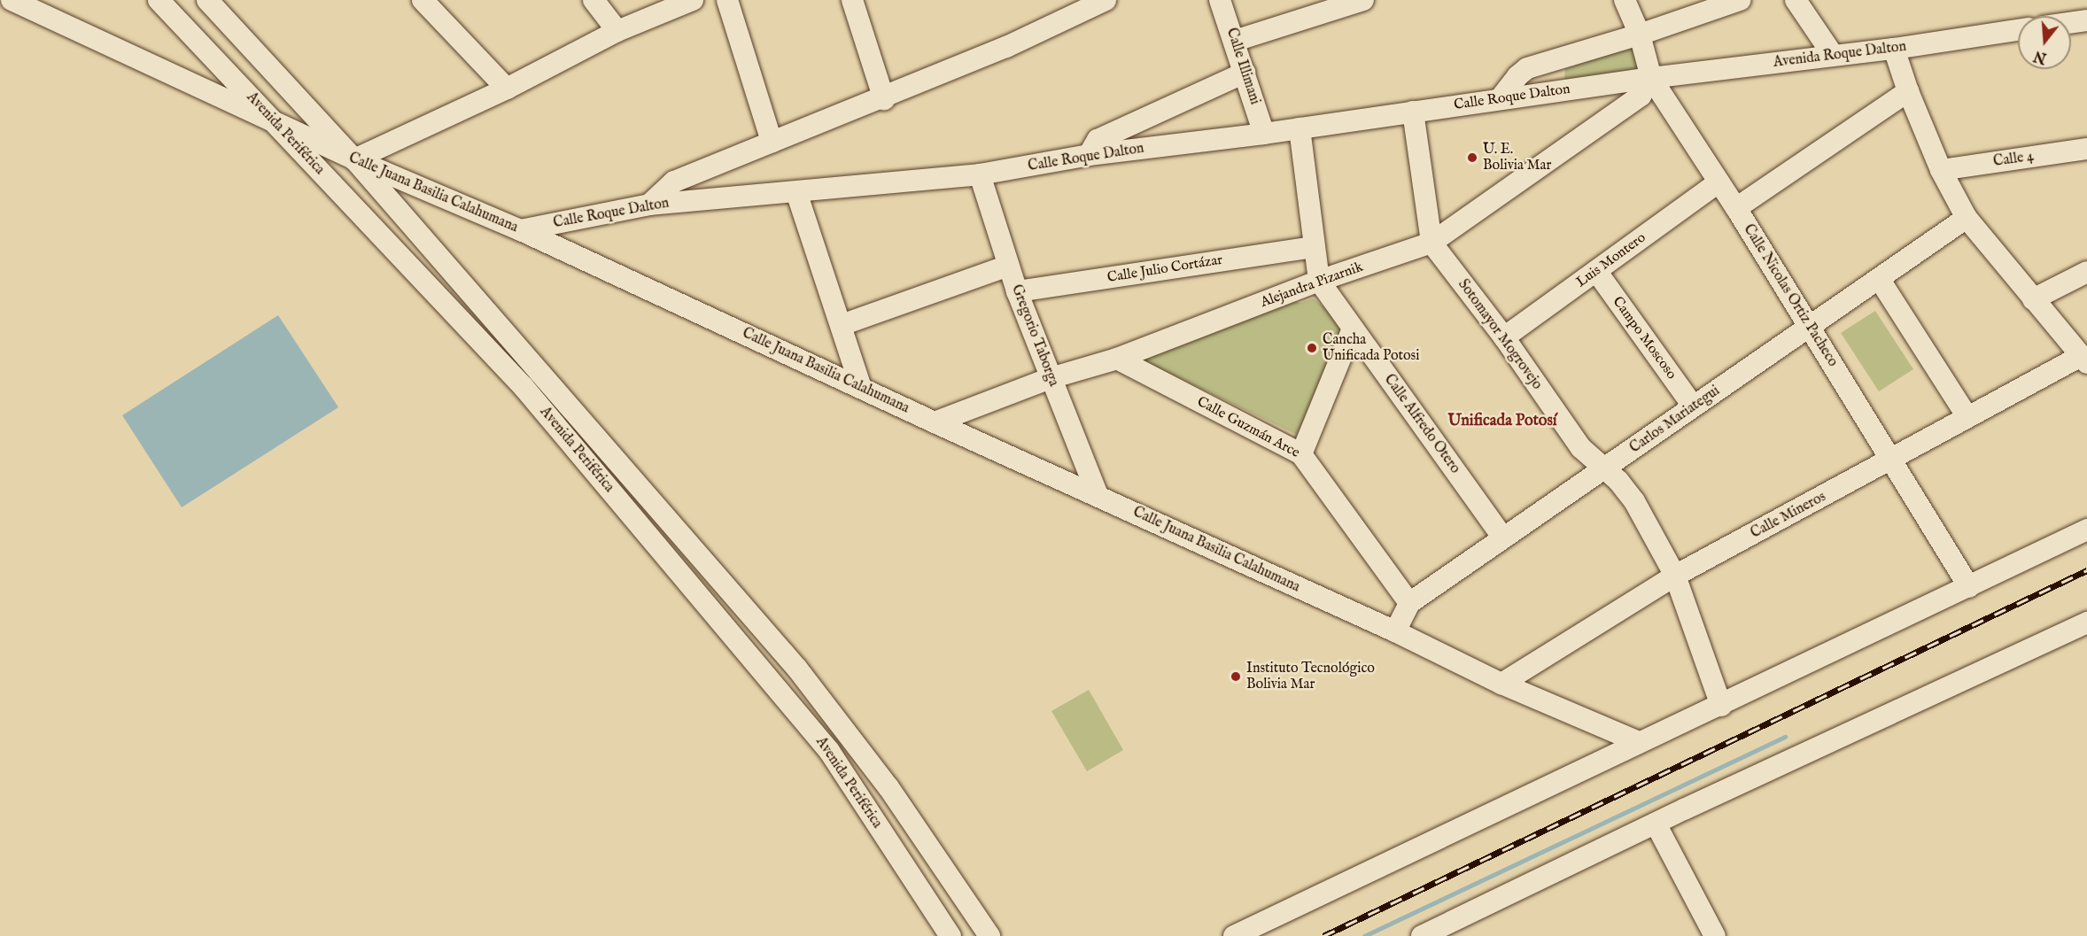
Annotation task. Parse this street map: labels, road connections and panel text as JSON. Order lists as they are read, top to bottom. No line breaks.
{"streets":{"street":["Avenida Roque Dalton","Calle Illimani","Calle Roque Dalton","Avenida Periférica","Calle 4","Calle Juana Basilia Calahumana","Luis Montero","Calle Julio Cortázar","Alejandra Pizarnik","Calle Nicolas Ortiz Pacheco","Sotomayor Mogrovejo","Gregorio Taborga","Campo Moscoso","Carlos Mariategui","Calle Alfredo Otero","Calle Guzmán Arce","Calle Mineros"]},"crossings":[["Avenida Roque Dalton","Calle Roque Dalton"],["Avenida Roque Dalton","Alejandra Pizarnik"],["Avenida Roque Dalton","Calle Nicolas Ortiz Pacheco"],["Calle Illimani","Calle Roque Dalton"],["Calle Roque Dalton","Calle Juana Basilia Calahumana"],["Calle Roque Dalton","Alejandra Pizarnik"],["Calle Roque Dalton","Calle Nicolas Ortiz Pacheco"],["Calle Roque Dalton","Sotomayor Mogrovejo"],["Calle Roque Dalton","Gregorio Taborga"],["Calle Roque Dalton","Calle Alfredo Otero"],["Avenida Periférica","Calle Juana Basilia Calahumana"],["Calle Juana Basilia Calahumana","Alejandra Pizarnik"],["Calle Juana Basilia Calahumana","Gregorio Taborga"],["Calle Juana Basilia Calahumana","Carlos Mariategui"],["Calle Juana Basilia Calahumana","Calle Mineros"],["Luis Montero","Calle Nicolas Ortiz Pacheco"],["Luis Montero","Sotomayor Mogrovejo"],["Luis Montero","Campo Moscoso"],["Calle Julio Cortázar","Gregorio Taborga"],["Calle Julio Cortázar","Calle Alfredo Otero"],["Alejandra Pizarnik","Calle Nicolas Ortiz Pacheco"],["Alejandra Pizarnik","Sotomayor Mogrovejo"],["Alejandra Pizarnik","Gregorio Taborga"],["Alejandra Pizarnik","Calle Alfredo Otero"],["Alejandra Pizarnik","Calle Guzmán Arce"],["Calle Nicolas Ortiz Pacheco","Carlos Mariategui"],["Calle Nicolas Ortiz Pacheco","Calle Mineros"],["Sotomayor Mogrovejo","Carlos Mariategui"],["Sotomayor Mogrovejo","Calle Mineros"],["Campo Moscoso","Carlos Mariategui"],["Carlos Mariategui","Calle Alfredo Otero"],["Carlos Mariategui","Calle Guzmán Arce"]],"districts":["Unificada Potosí"],"places":["U. E. Bolivia Mar","Cancha Unificada Potosi","Instituto Tecnológico Bolivia Mar"],"north":"bottom"}
